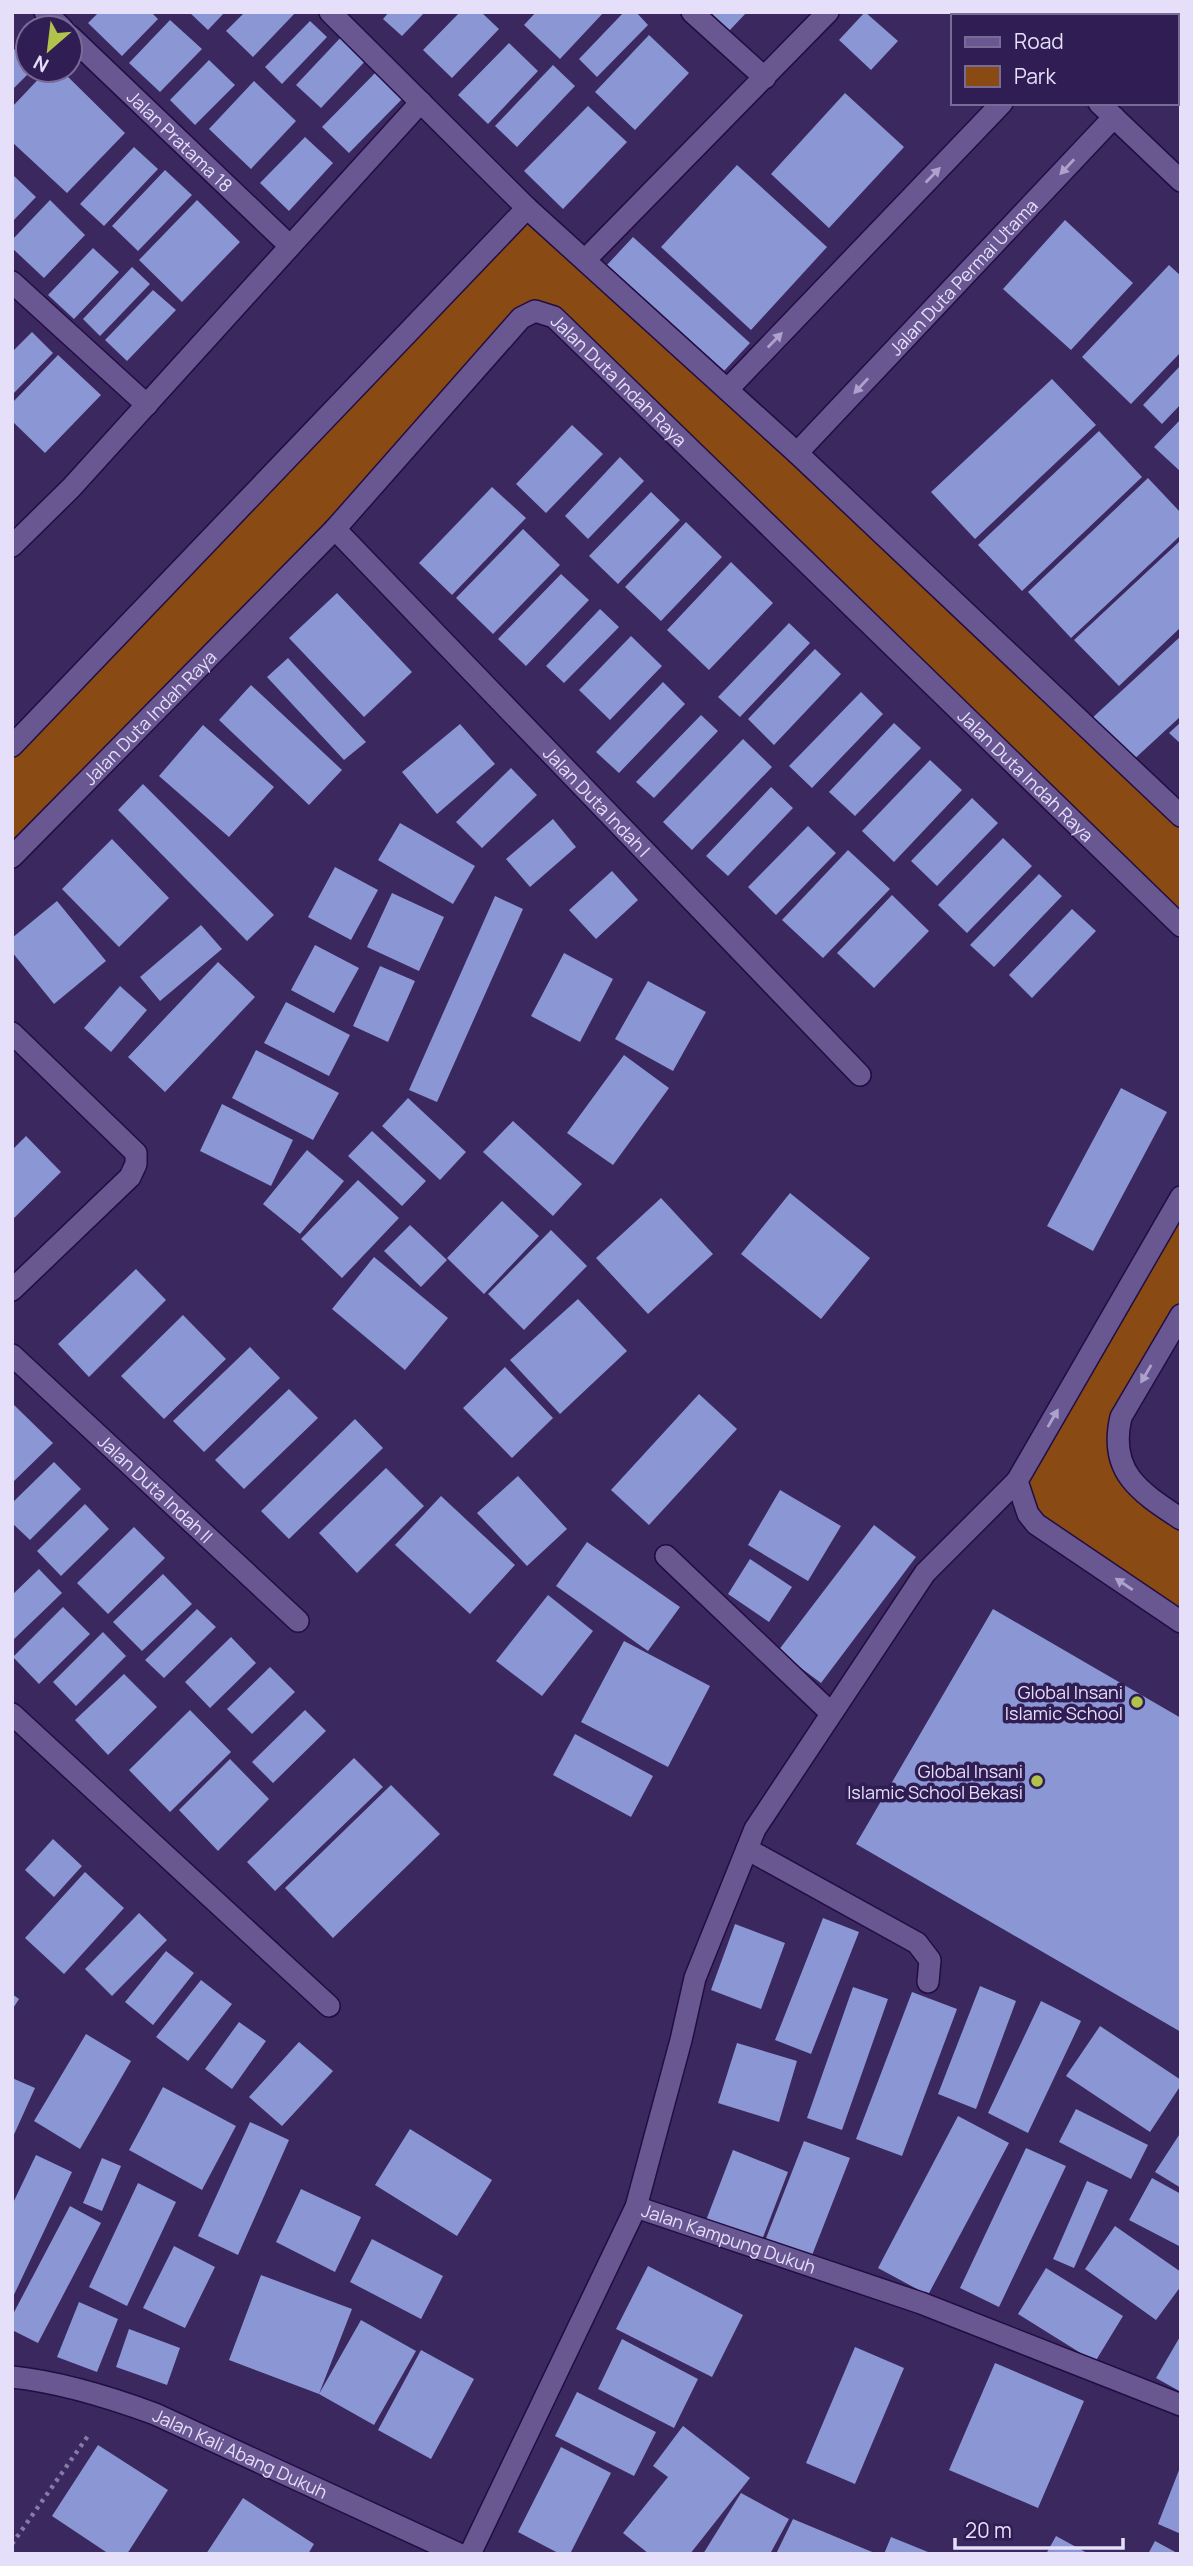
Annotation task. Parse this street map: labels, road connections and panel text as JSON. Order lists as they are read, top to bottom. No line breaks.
{"streets":{"street":["Jalan Pratama 18","Jalan Duta Permai Utama","Jalan Duta Indah Raya","Jalan Duta Indah I","Jalan Duta Indah II","Jalan Kampung Dukuh","Jalan Kali Abang Dukuh"]},"crossings":[["Jalan Duta Indah Raya","Jalan Duta Indah I"]],"places":["Global Insani Islamic School","Global Insani Islamic School Bekasi"],"legend":["Road","Park"],"scale_bar":"20 m","north":"bottom left"}
